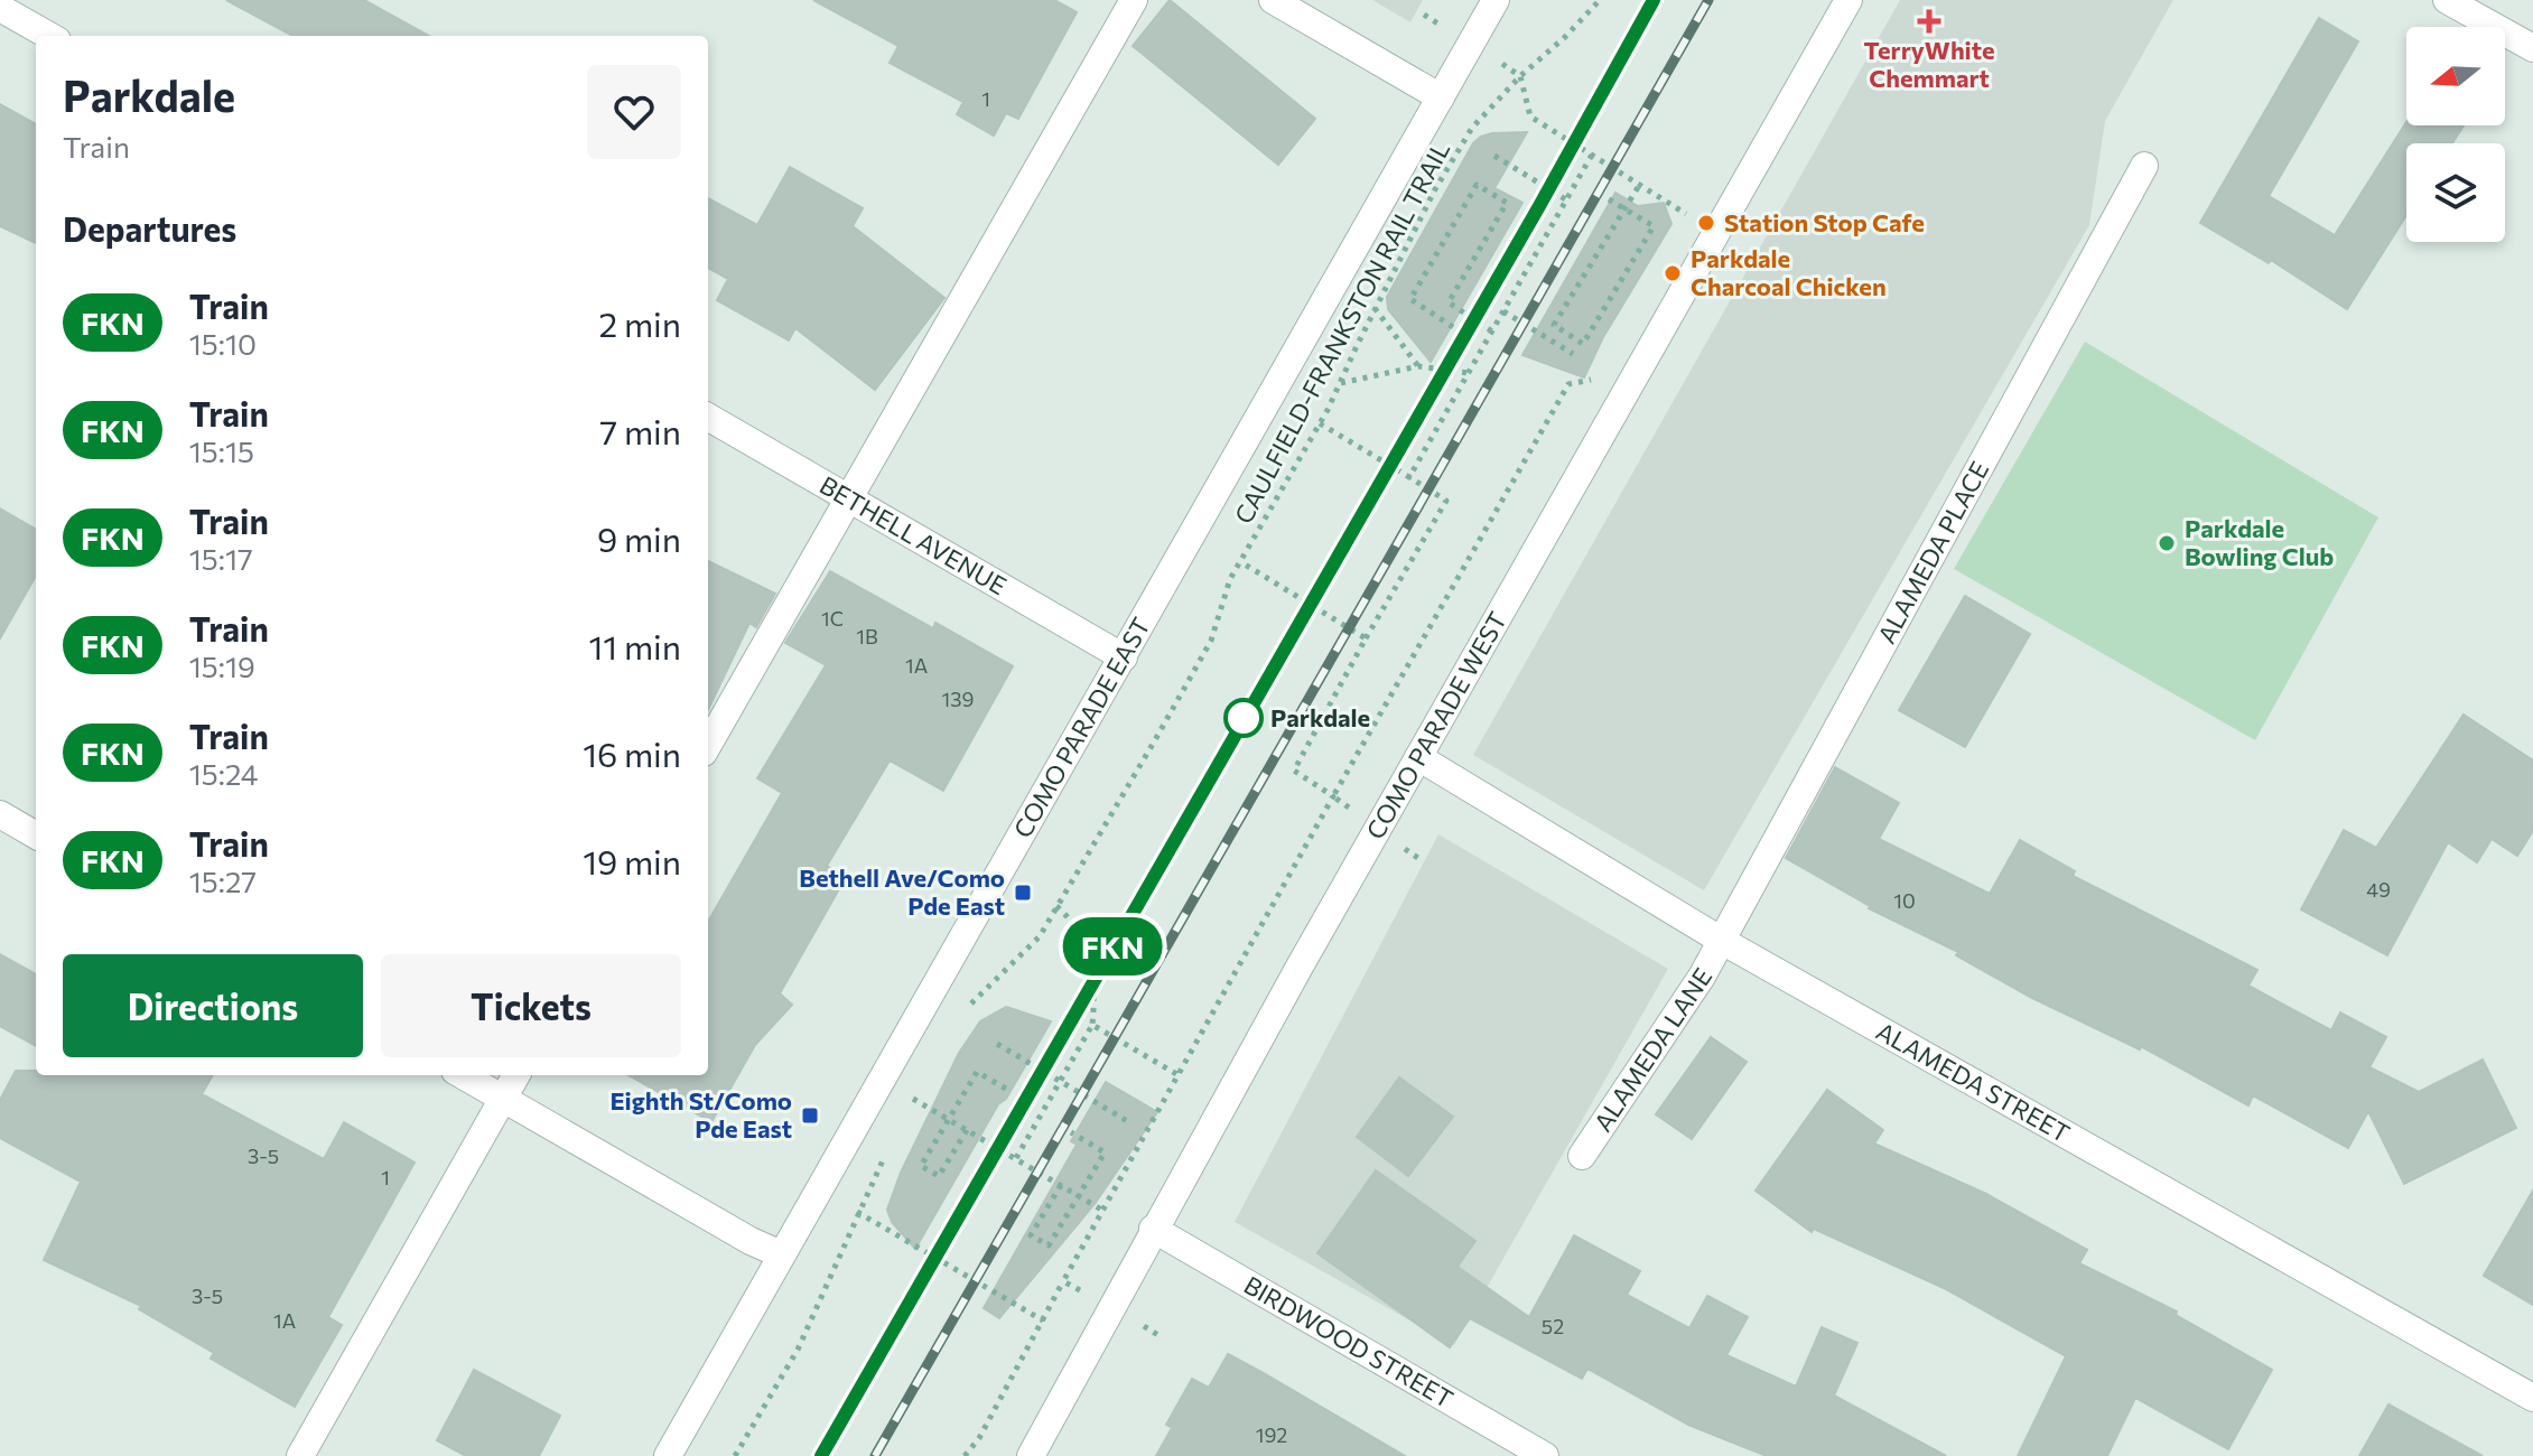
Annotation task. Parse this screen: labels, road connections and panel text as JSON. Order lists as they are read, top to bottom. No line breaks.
{"streets":{"street":["BETHELL AVENUE","ALAMEDA PLACE","COMO PARADE WEST","COMO PARADE EAST","ALAMEDA LANE","ALAMEDA STREET","BIRDWOOD STREET"],"path":["CAULFIELD-FRANKSTON RAIL TRAIL"]},"crossings":[["BETHELL AVENUE","COMO PARADE EAST"],["ALAMEDA PLACE","ALAMEDA LANE"],["ALAMEDA PLACE","ALAMEDA STREET"],["COMO PARADE WEST","ALAMEDA STREET"],["COMO PARADE WEST","BIRDWOOD STREET"],["ALAMEDA LANE","ALAMEDA STREET"]],"places":{"health":["TerryWhite Chemmart"],"other":["Station Stop Cafe","Parkdale Charcoal Chicken","Parkdale Bowling Club","Parkdale"],"transit":["Bethell Ave/Como Pde East","Eighth St/Como Pde East"]},"house_numbers":["1","1C","1B","1A","139","49","10","3-5","1","3-5","1A","52","192"],"north":"left","page":{"on_map":"FKN","heading":[["Parkdale","Train"],"Departures"],"list":[{"mark":"FKN","name":"Train","note":"15:10","value":"2 min"},{"mark":"FKN","name":"Train","note":"15:15","value":"7 min"},{"mark":"FKN","name":"Train","note":"15:17","value":"9 min"},{"mark":"FKN","name":"Train","note":"15:19","value":"11 min"},{"mark":"FKN","name":"Train","note":"15:24","value":"16 min"},{"mark":"FKN","name":"Train","note":"15:27","value":"19 min"}],"buttons":["Directions","Tickets"]}}
